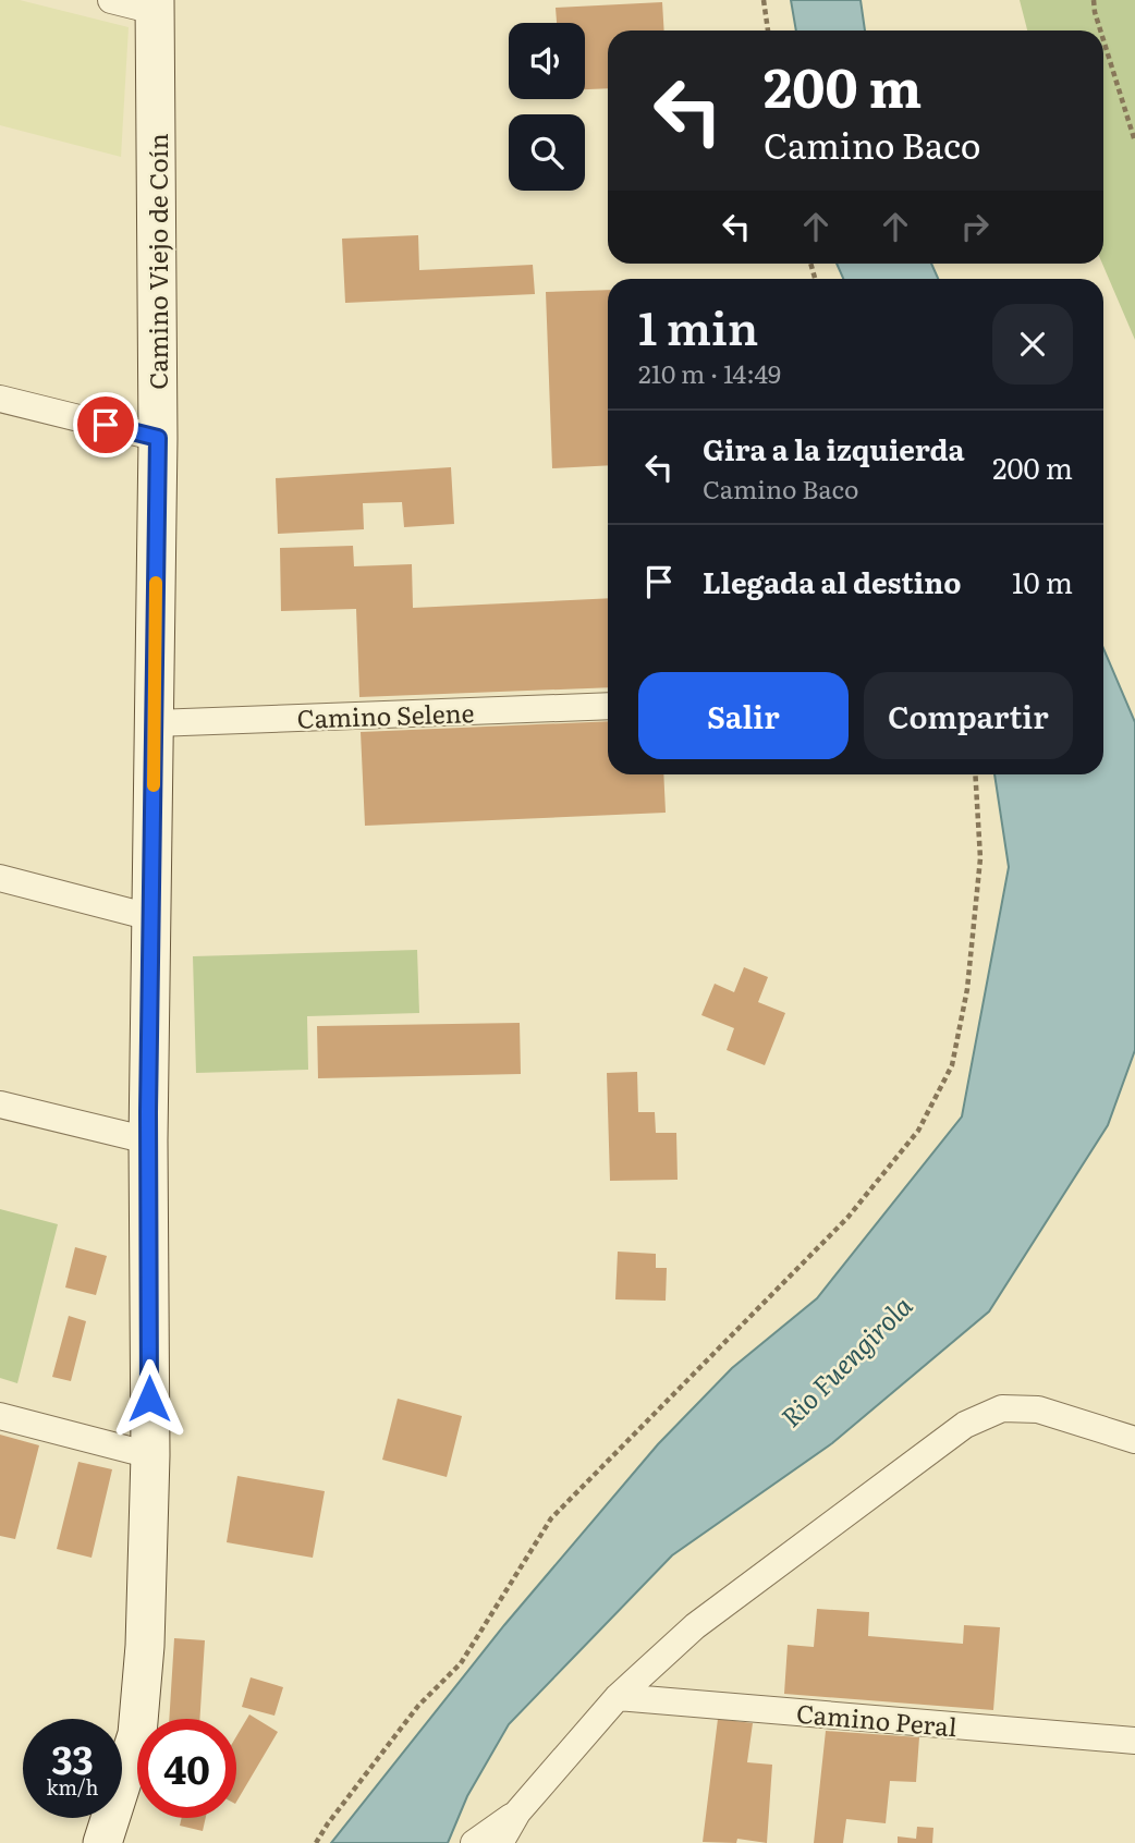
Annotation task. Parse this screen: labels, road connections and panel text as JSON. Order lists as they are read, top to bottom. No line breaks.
{"streets":{"street":["Camino Viejo de Coín","Camino Selene","Camino Peral"]},"crossings":[["Camino Viejo de Coín","Camino Selene"]],"water":["Rio Fuengirola"],"page":{"turn":["200 m","Camino Baco"],"heading":["1 min","210 m · 14:49"],"list":[{"name":"Gira a la izquierda","note":"Camino Baco","value":"200 m"},{"name":"Llegada al destino","value":"10 m"}],"buttons":["Salir","Compartir"],"speed":"33 km/h","limit":"40"}}
